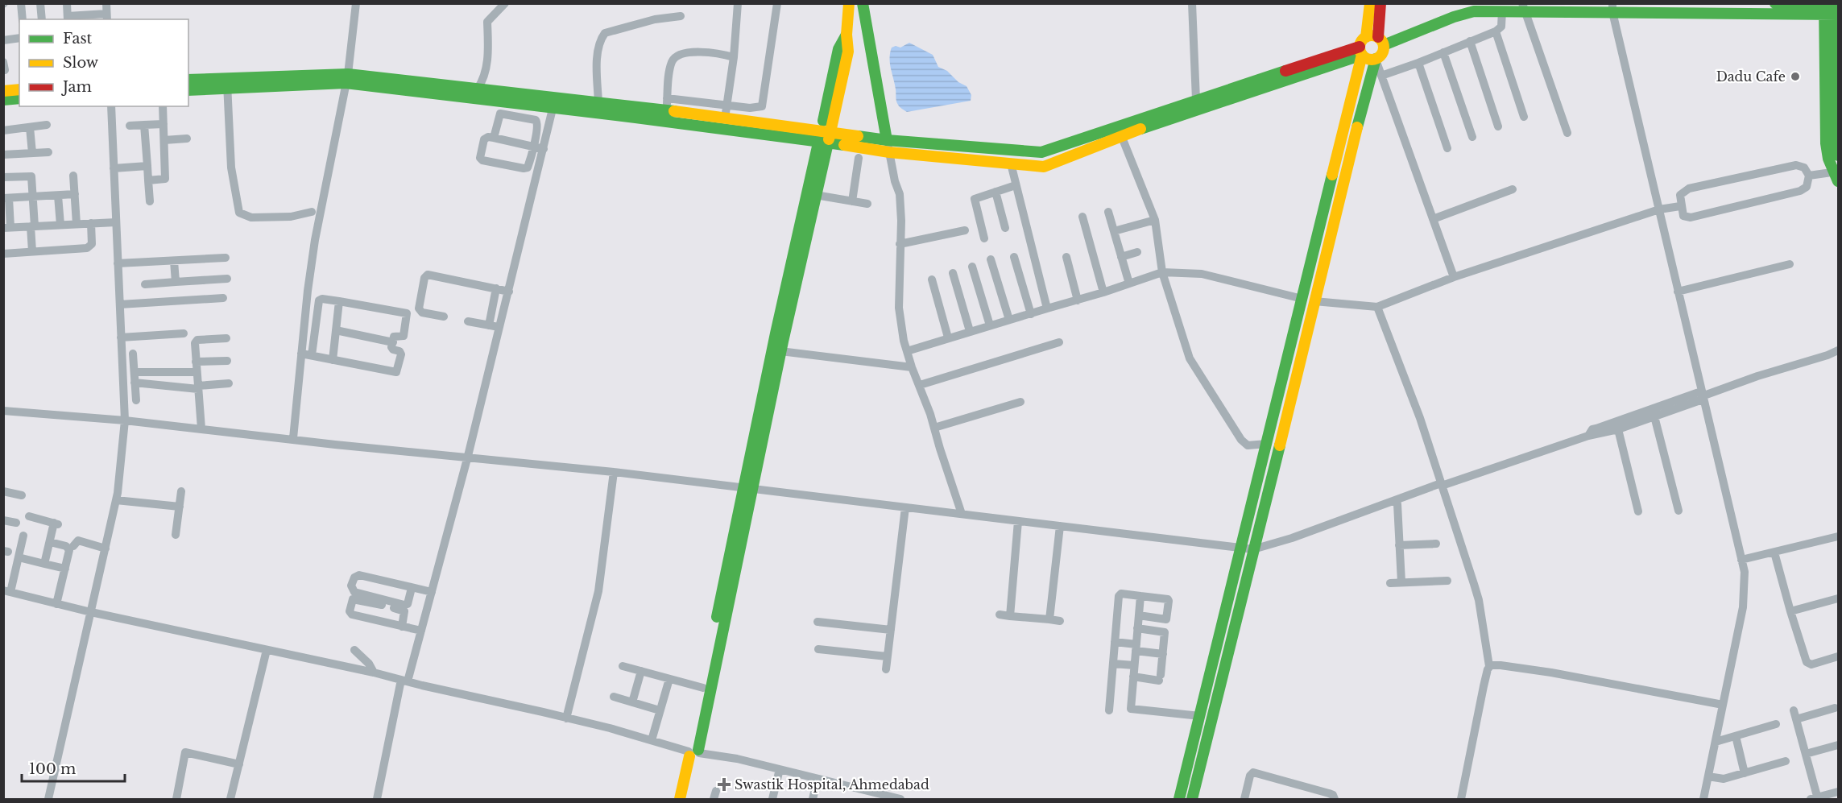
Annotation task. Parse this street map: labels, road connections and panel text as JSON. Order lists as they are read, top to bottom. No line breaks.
{"places":{"other":["Dadu Cafe"],"health":["Swastik Hospital, Ahmedabad"]},"legend":["Fast","Slow","Jam"],"scale_bar":"100 m"}
